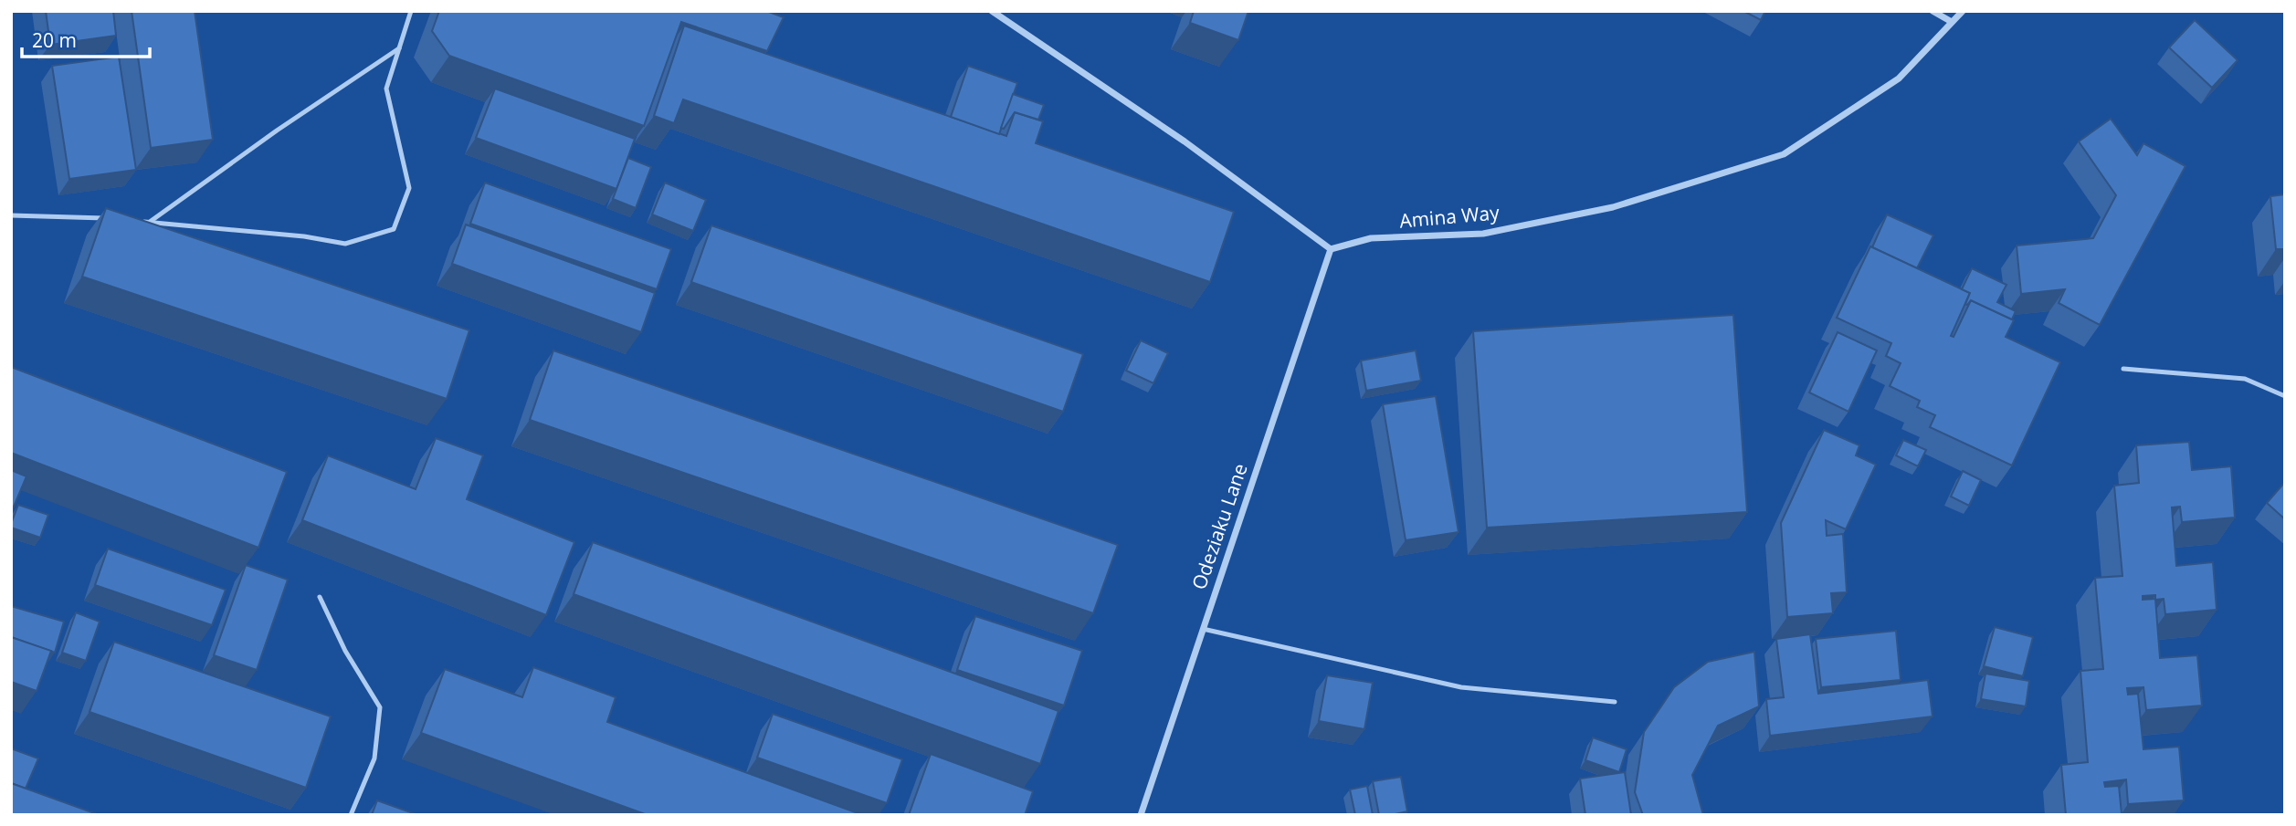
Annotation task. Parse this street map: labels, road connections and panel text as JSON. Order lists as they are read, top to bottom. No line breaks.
{"streets":{"street":["Amina Way","Odeziaku Lane"]},"crossings":[["Amina Way","Odeziaku Lane"]],"scale_bar":"20 m"}
